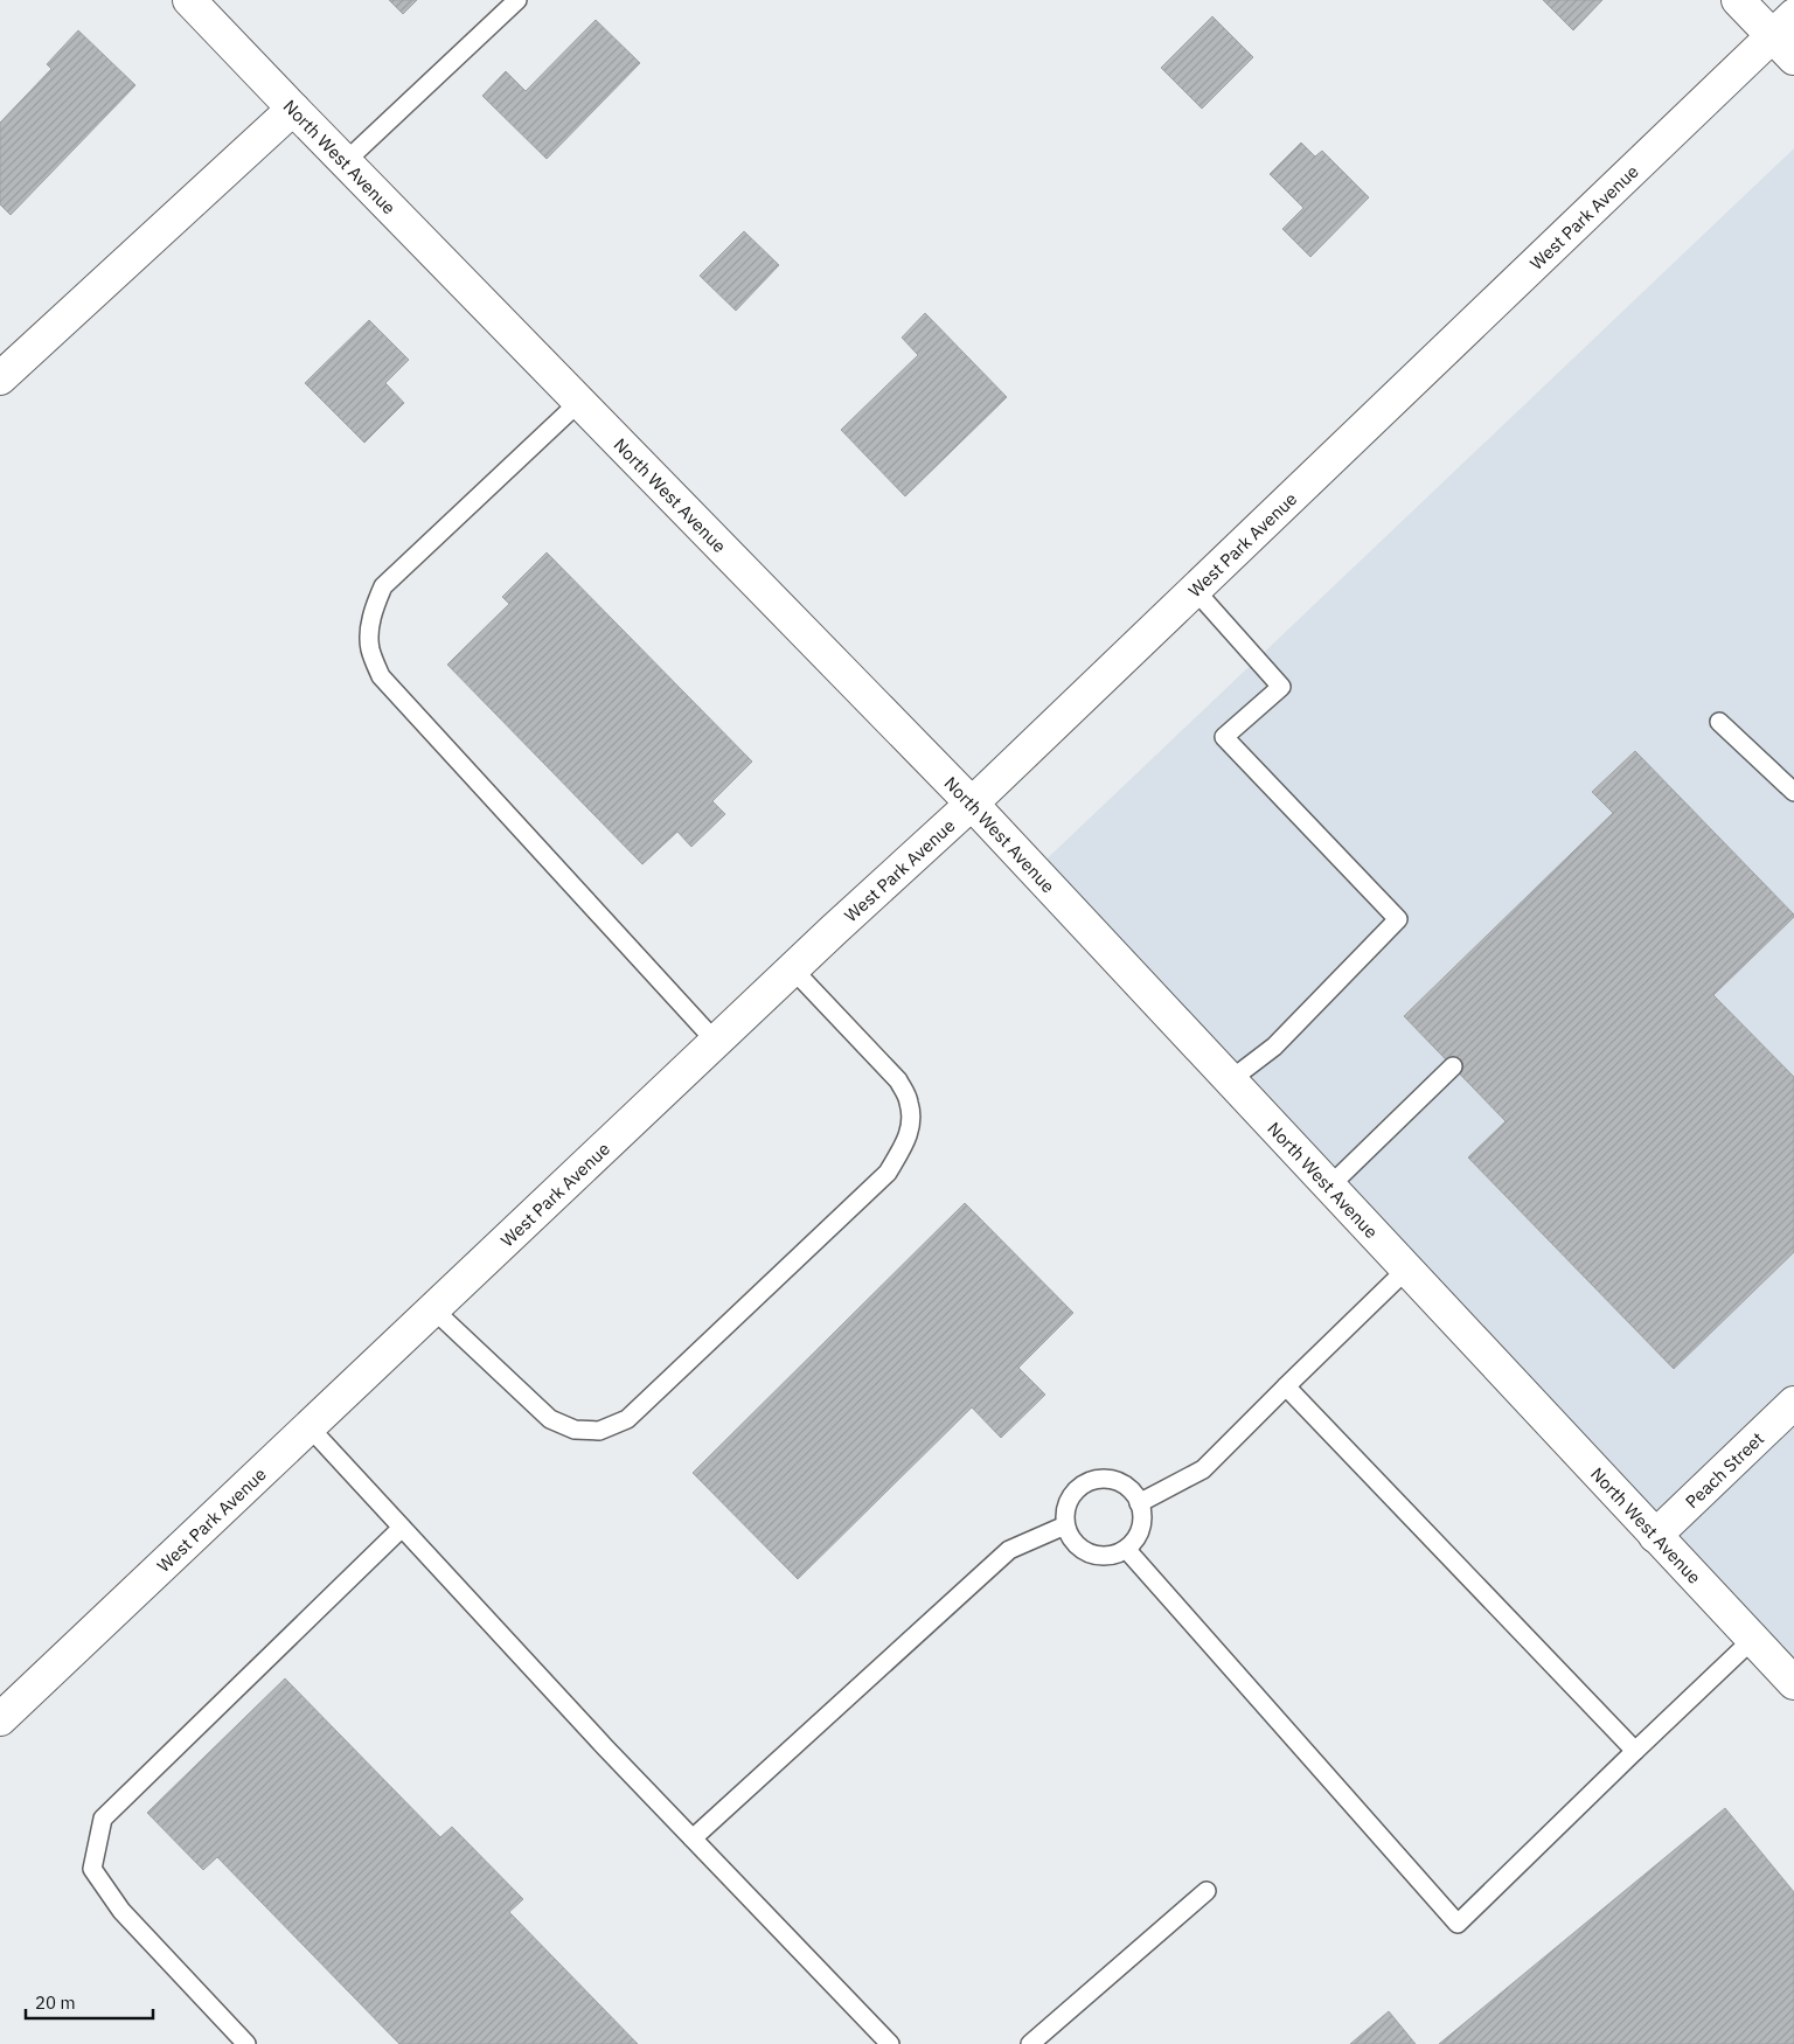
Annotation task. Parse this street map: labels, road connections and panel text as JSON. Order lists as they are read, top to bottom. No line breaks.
{"streets":{"street":["North West Avenue","West Park Avenue","Peach Street"]},"crossings":[["North West Avenue","West Park Avenue"],["North West Avenue","Peach Street"]],"scale_bar":"20 m"}
